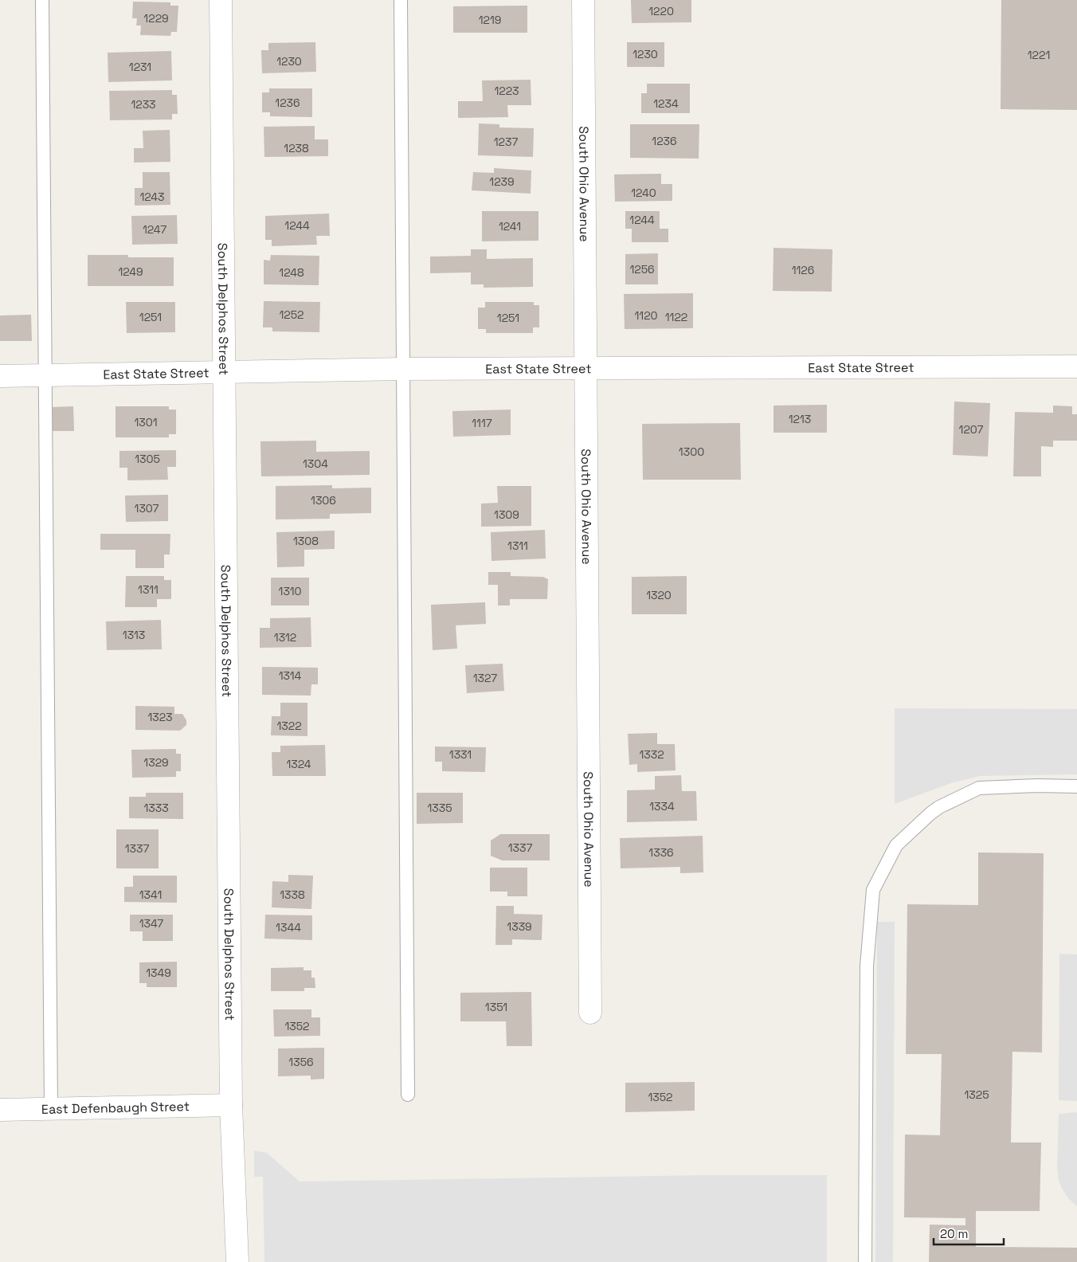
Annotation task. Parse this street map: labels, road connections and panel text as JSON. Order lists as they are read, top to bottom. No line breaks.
{"streets":{"street":["South Ohio Avenue","South Delphos Street","East State Street","East Defenbaugh Street"]},"crossings":[["South Ohio Avenue","East State Street"],["South Delphos Street","East State Street"],["South Delphos Street","East Defenbaugh Street"]],"house_numbers":["1220","1229","1219","1230","1221","1230","1231","1223","1236","1234","1233","1236","1237","1238","1239","1240","1243","1244","1244","1241","1247","1256","1126","1249","1248","1252","1120","1251","1122","1251","1213","1301","1117","1207","1300","1305","1304","1306","1307","1309","1308","1311","1311","1310","1320","1313","1312","1314","1327","1323","1322","1331","1332","1329","1324","1334","1333","1335","1337","1337","1336","1341","1338","1347","1339","1344","1349","1351","1352","1356","1325","1352"],"scale_bar":"20 m"}
